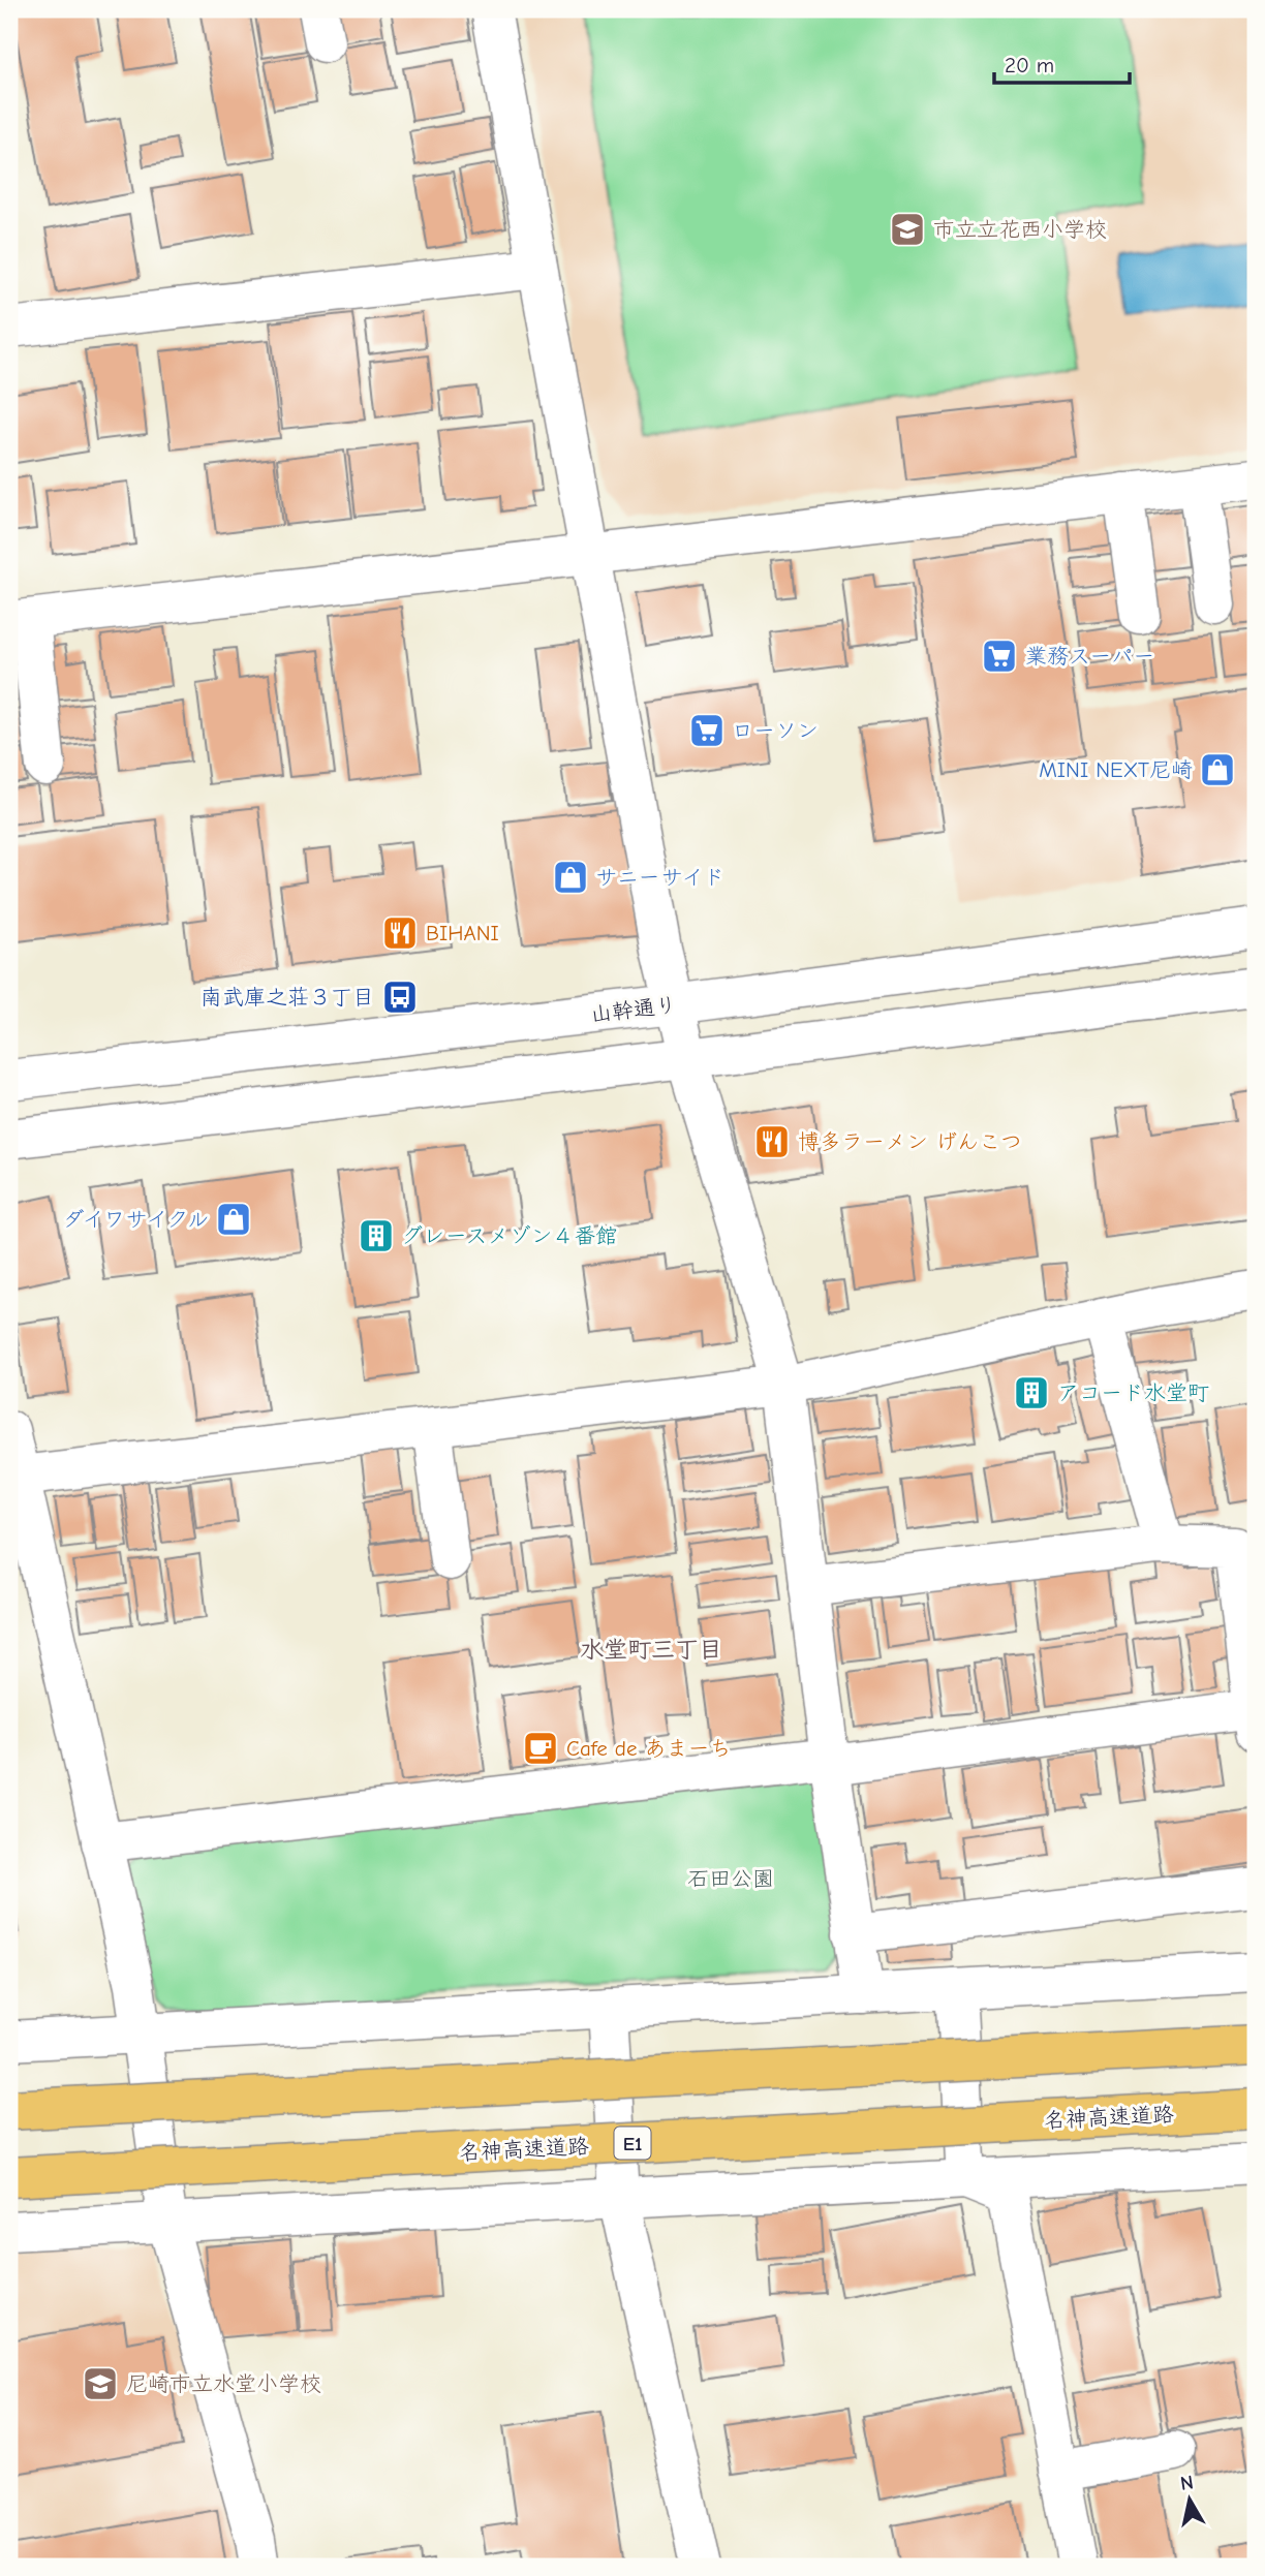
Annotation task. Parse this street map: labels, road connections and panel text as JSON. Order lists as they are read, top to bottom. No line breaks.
{"streets":{"highway":["名神高速道路","E1"],"street":["山幹通り"]},"districts":["水堂町三丁目"],"parks":["石田公園"],"places":{"school or university":["市立立花西小学校","尼崎市立水堂小学校"],"supermarket":["業務スーパー","ローソン"],"shop":["MINI NEXT尼崎","サニーサイド","ダイワサイクル"],"restaurant":["BIHANI","博多ラーメン げんこつ"],"bus stop":["南武庫之荘３丁目"],"building":["グレースメゾン４番館","アコード水堂町"],"cafe":["Cafe de あまーち"]},"scale_bar":"20 m","north":"top"}
